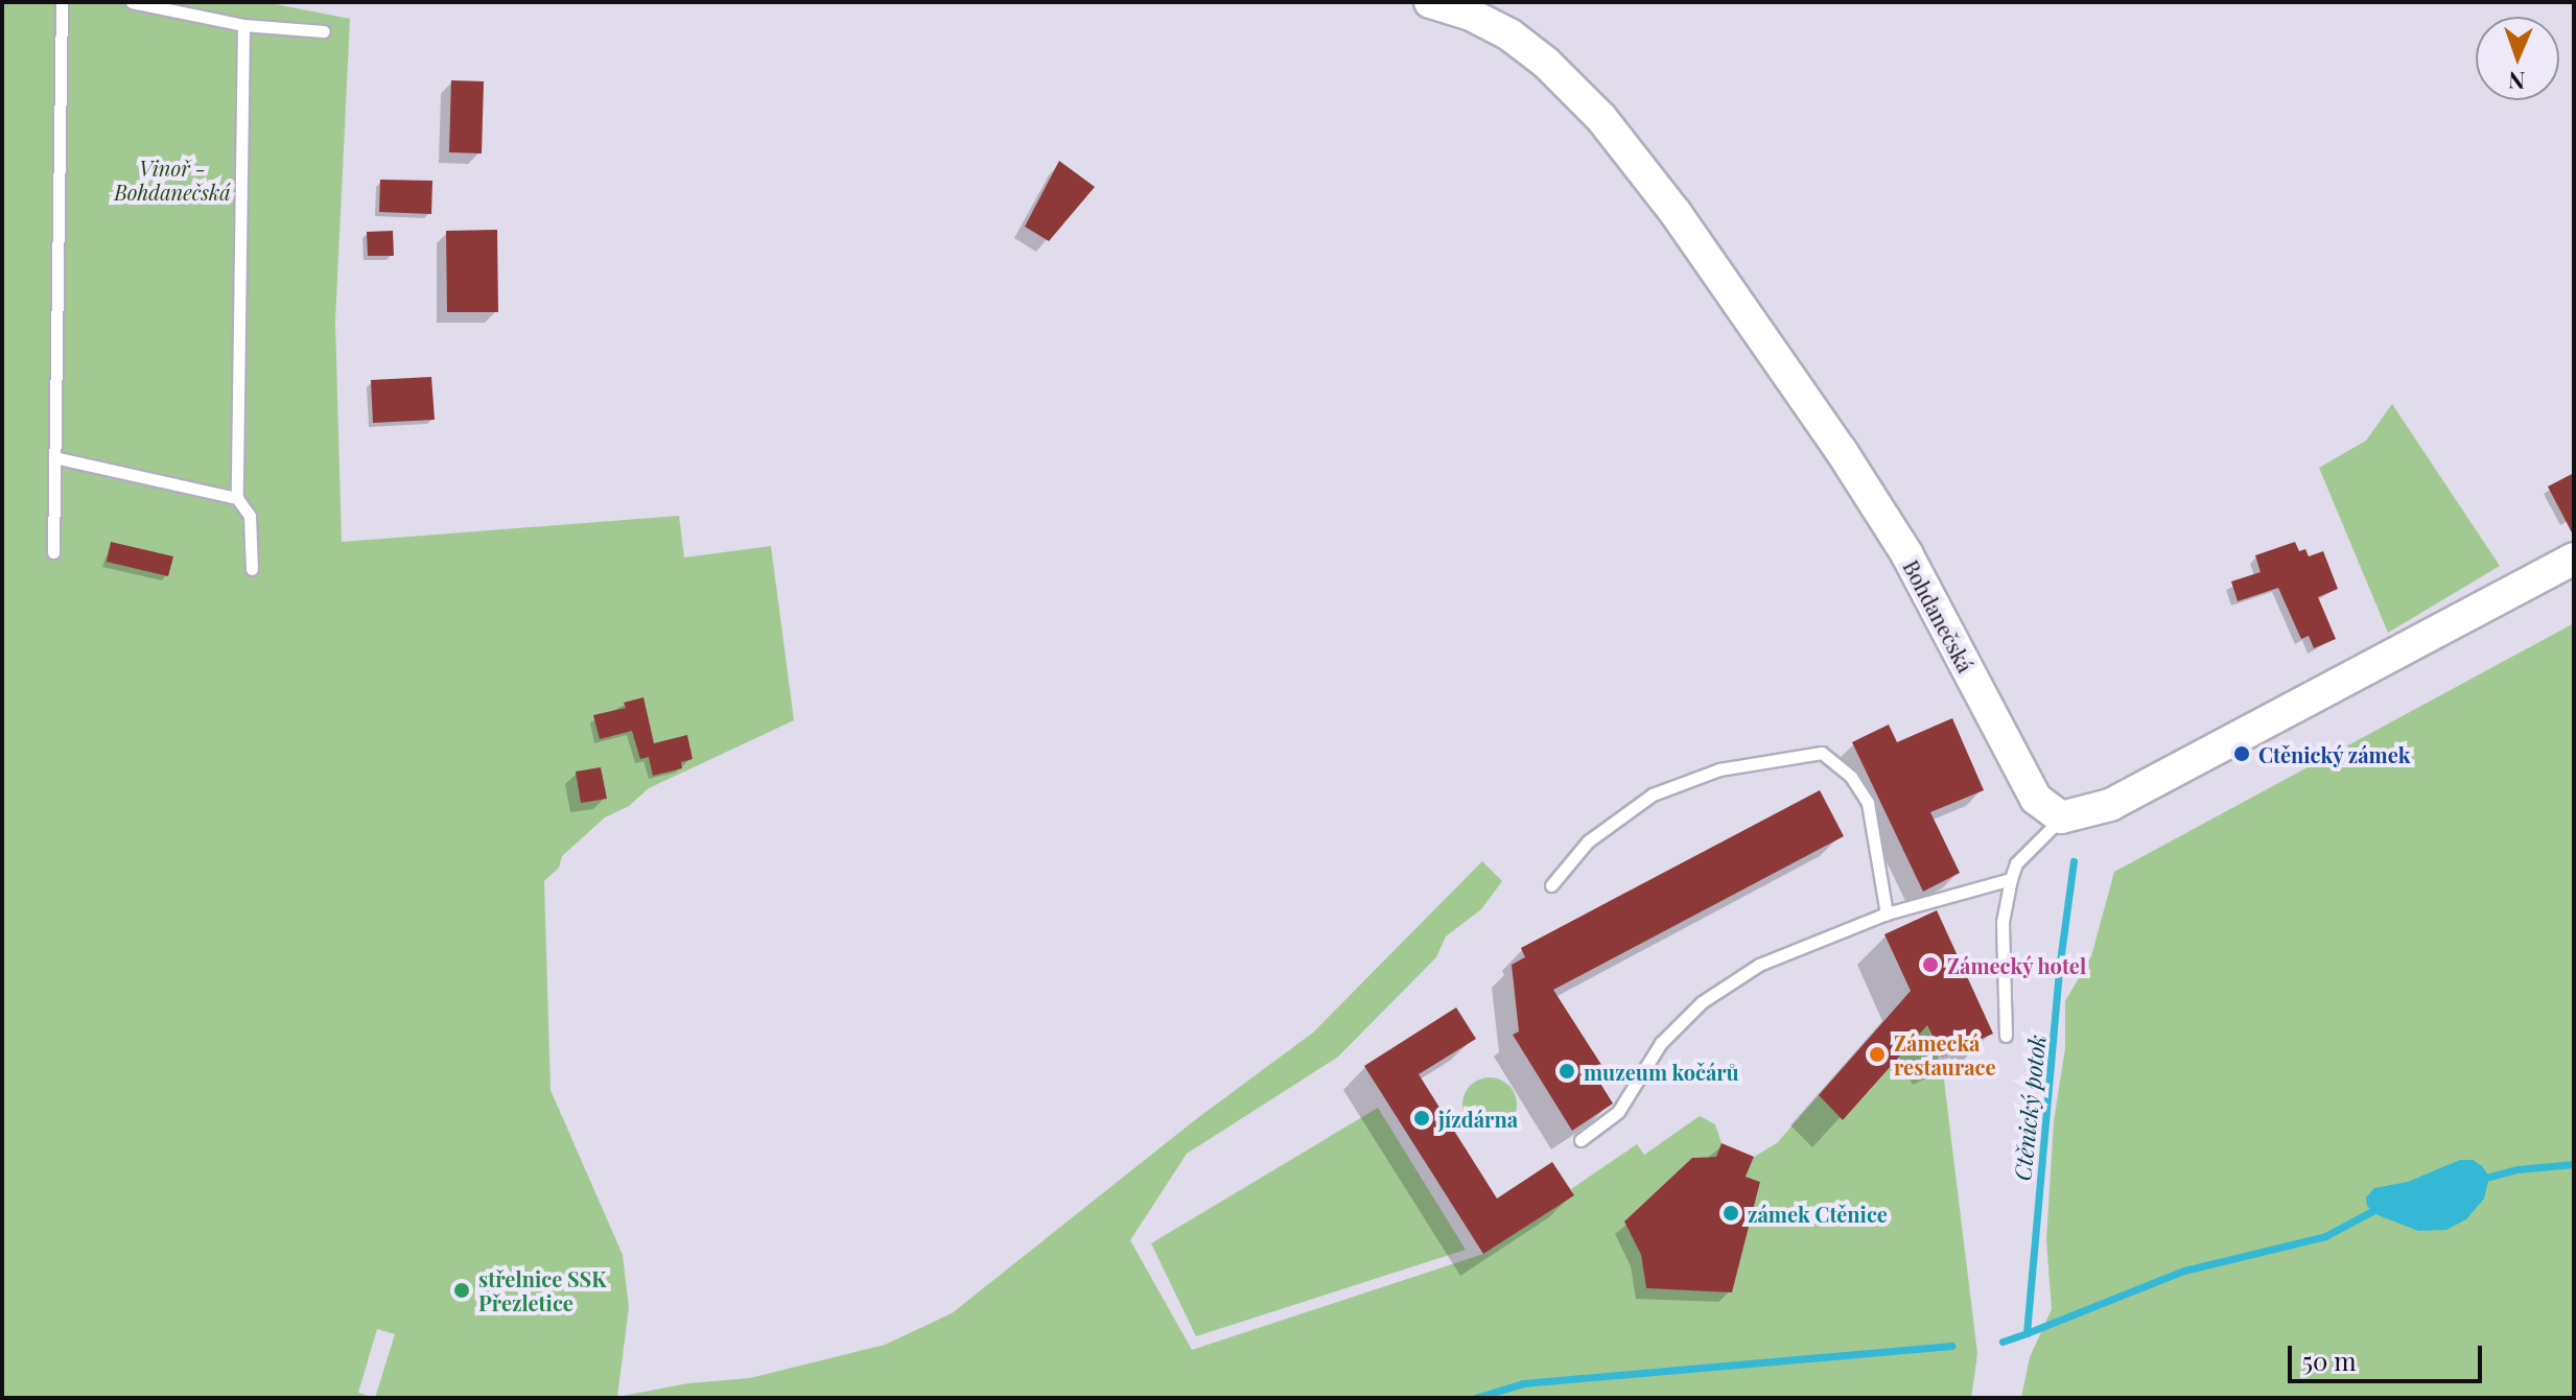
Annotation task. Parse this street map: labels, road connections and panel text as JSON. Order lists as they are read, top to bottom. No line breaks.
{"streets":{"street":["Bohdanečská"]},"water":["Ctěnický potok"],"parks":["Vinoř - Bohdanečská"],"places":["Ctěnický zámek","Zámecký hotel","Zámecká restaurace","muzeum kočárů","jízdárna","zámek Ctěnice","střelnice SSK Přezletice"],"scale_bar":"50 m","north":"bottom"}
